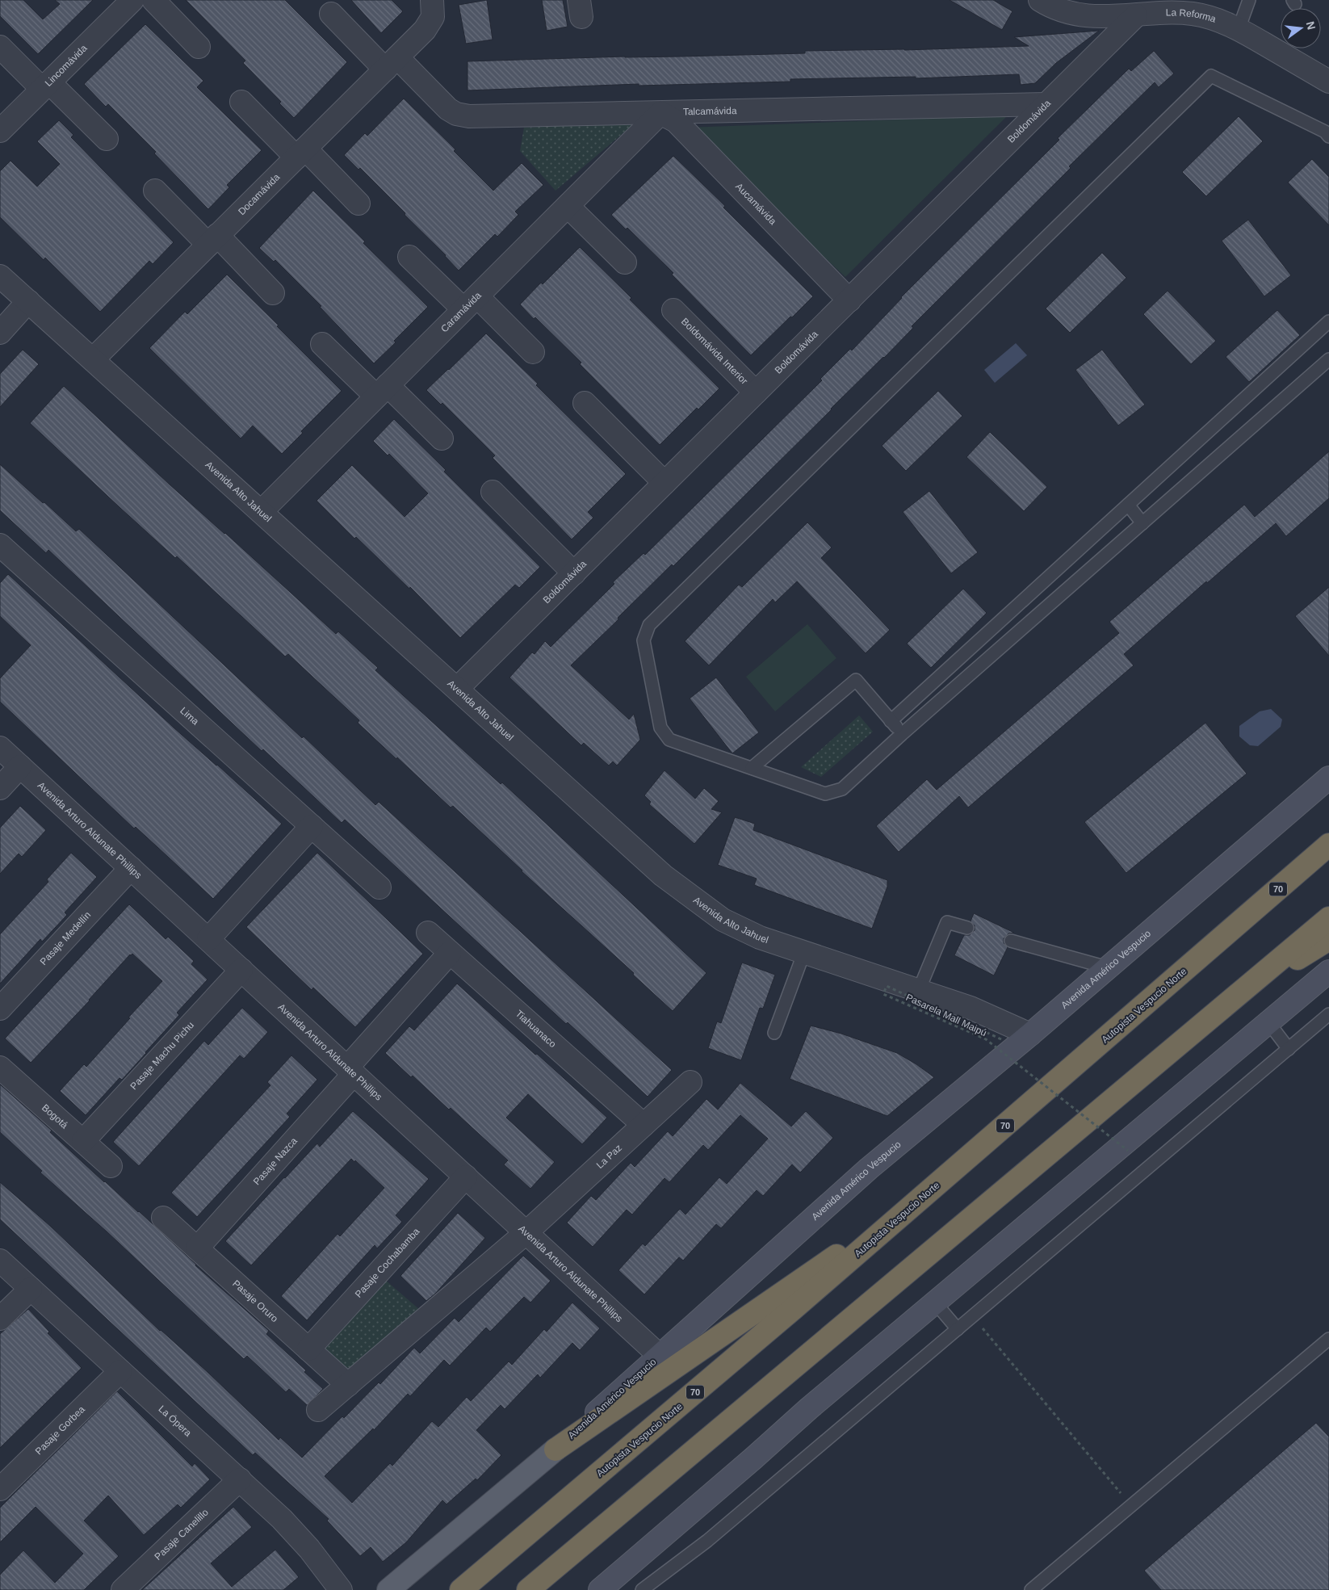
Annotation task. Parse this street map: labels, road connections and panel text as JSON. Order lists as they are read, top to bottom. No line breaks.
{"streets":{"highway":["70","Autopista Vespucio Norte"],"main road":["Avenida Américo Vespucio"],"street":["La Reforma","Lincomávida","Talcamávida","Boldomávida","Docamávida","Aucamávida","Caramávida","Boldomávida Interior","Avenida Alto Jahuel","Lima","Avenida Arturo Aldunate Phillips","Pasaje Medellín","Tiahuanaco","Pasaje Machu Pichu","Bogotá","La Paz","Pasaje Nazca","Pasaje Cochabamba","Pasaje Oruro","La Ópera","Pasaje Gorbea","Pasaje Canelillo"],"path":["Pasarela Mall Maipú"]},"crossings":[["La Reforma","Boldomávida"],["Talcamávida","Boldomávida"],["Talcamávida","Docamávida"],["Talcamávida","Aucamávida"],["Talcamávida","Caramávida"],["Boldomávida","Aucamávida"],["Boldomávida","Boldomávida Interior"],["Boldomávida","Avenida Alto Jahuel"],["Docamávida","Avenida Alto Jahuel"],["Aucamávida","Caramávida"],["Caramávida","Avenida Alto Jahuel"],["Avenida Alto Jahuel","Avenida Américo Vespucio"],["Avenida Arturo Aldunate Phillips","Pasaje Medellín"],["Avenida Arturo Aldunate Phillips","Avenida Américo Vespucio"],["Avenida Arturo Aldunate Phillips","Pasaje Machu Pichu"],["Avenida Arturo Aldunate Phillips","La Paz"],["Avenida Arturo Aldunate Phillips","Pasaje Nazca"],["Avenida Arturo Aldunate Phillips","Pasaje Cochabamba"],["Tiahuanaco","La Paz"],["Tiahuanaco","Pasaje Nazca"],["Pasaje Machu Pichu","Bogotá"],["Pasaje Nazca","Pasaje Oruro"],["Pasaje Cochabamba","Pasaje Oruro"],["La Ópera","Pasaje Gorbea"],["La Ópera","Pasaje Canelillo"]],"north":"right"}
